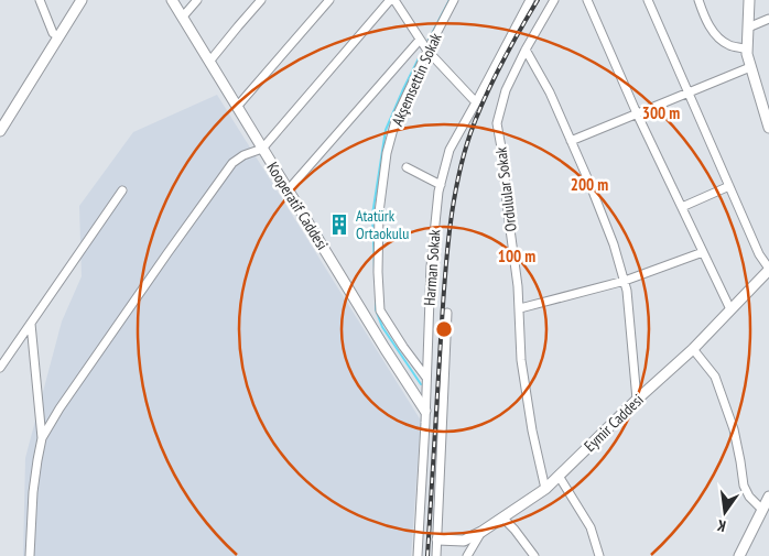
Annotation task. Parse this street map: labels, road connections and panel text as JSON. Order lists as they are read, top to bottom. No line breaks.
{"streets":{"street":["Akşemsettin Sokak","Ordulular Sokak","Kooperatif Caddesi","Harman Sokak","Eymir Caddesi"]},"crossings":[["Akşemsettin Sokak","Harman Sokak"],["Ordulular Sokak","Eymir Caddesi"],["Kooperatif Caddesi","Harman Sokak"]],"places":{"building":["Atatürk Ortaokulu"]},"north":"bottom","rings":["300 m","200 m","100 m"]}
